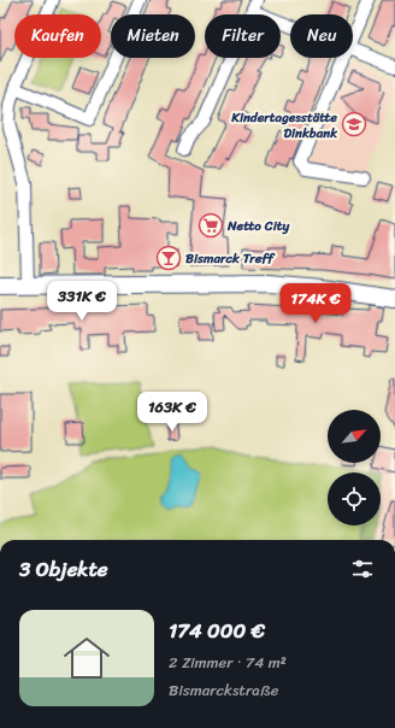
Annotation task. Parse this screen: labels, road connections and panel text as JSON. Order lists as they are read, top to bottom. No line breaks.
{"places":{"school or university":["Kindertagesstätte Dinkbank"],"supermarket":["Netto City"],"bar":["Bismarck Treff"]},"north":"top right","page":{"chip":["Kaufen","Mieten","Filter","Neu"],"price":["331K €","174K €","163K €"],"heading":"3 Objekte","list":[{"name":"174 000 €","note":"2 Zimmer · 74 m² · Bismarckstraße"}]}}
